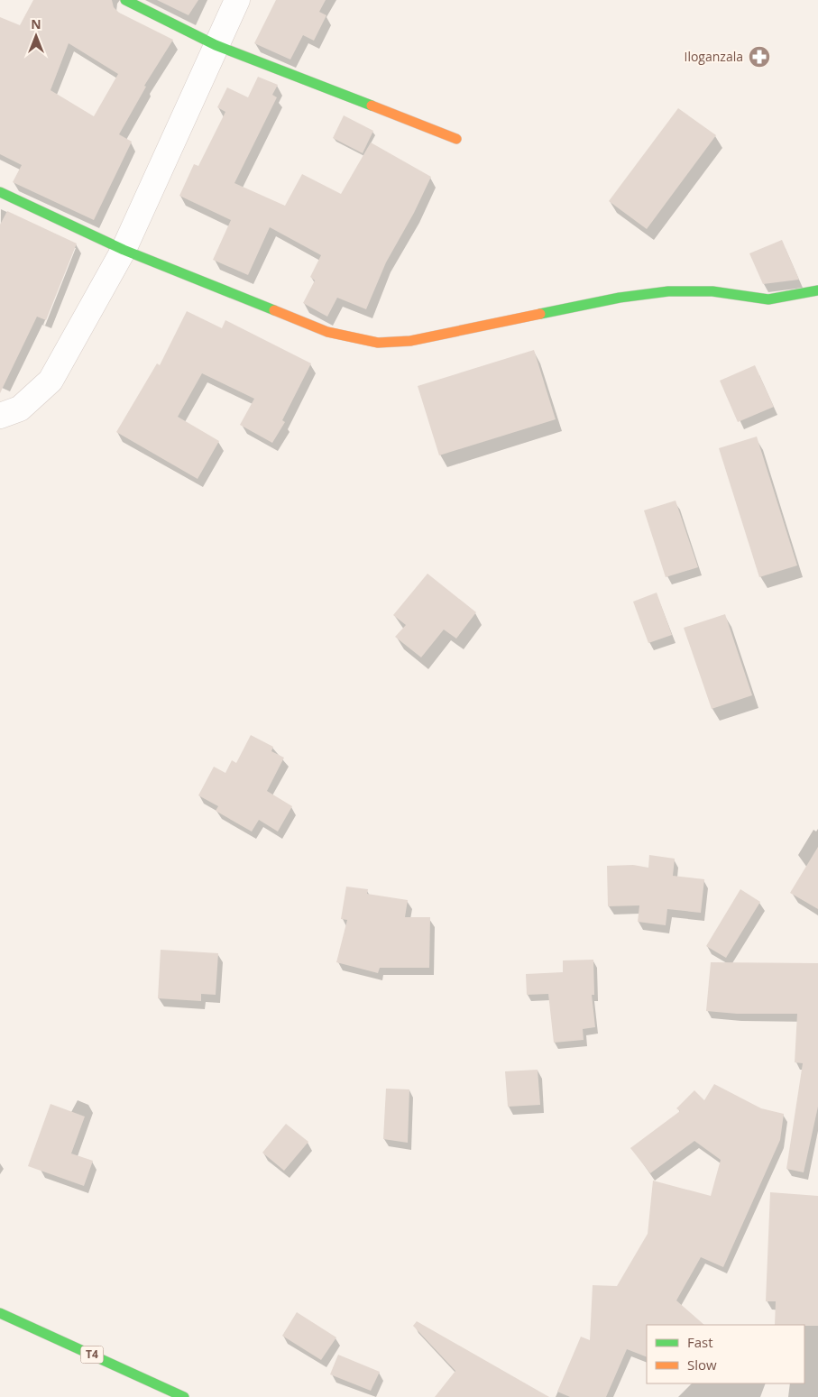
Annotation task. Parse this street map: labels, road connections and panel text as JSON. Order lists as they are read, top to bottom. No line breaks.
{"streets":{"main road":["T4"]},"places":{"pharmacy":["Iloganzala"]},"legend":["Fast","Slow"],"north":"top"}
